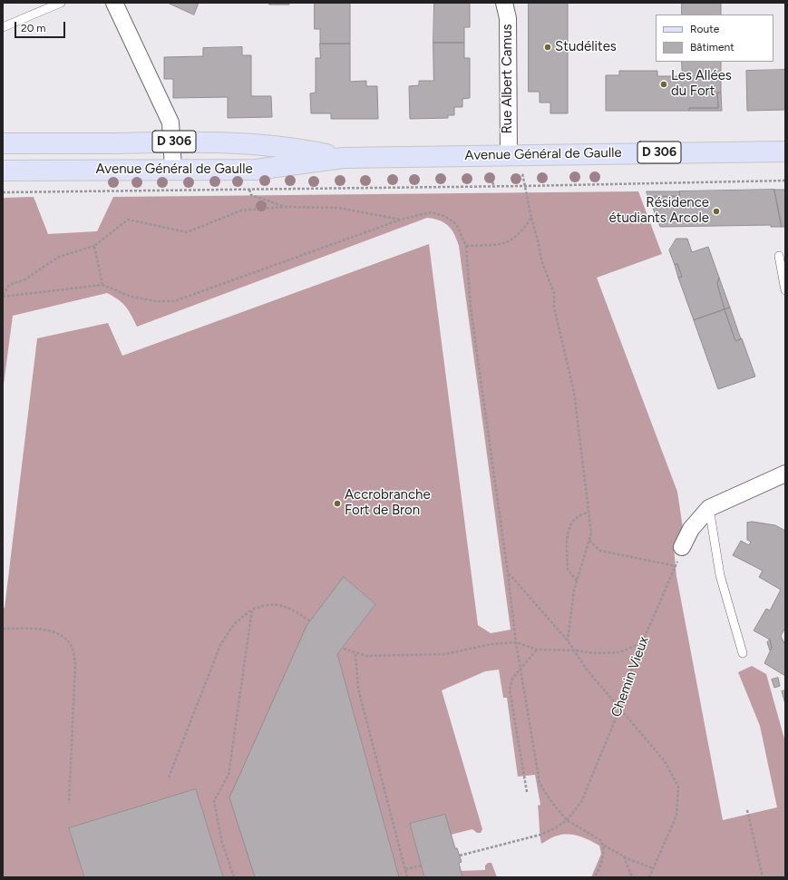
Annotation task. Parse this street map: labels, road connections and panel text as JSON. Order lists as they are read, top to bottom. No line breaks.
{"streets":{"main road":["D 306","Avenue Général de Gaulle"],"street":["Rue Albert Camus"],"path":["Chemin Vieux"]},"crossings":[["Rue Albert Camus","Avenue Général de Gaulle"]],"places":["Studélites","Les Allées du Fort","Résidence étudiants Arcole","Accrobranche Fort de Bron"],"legend":["Route","Bâtiment"],"scale_bar":"20 m"}
